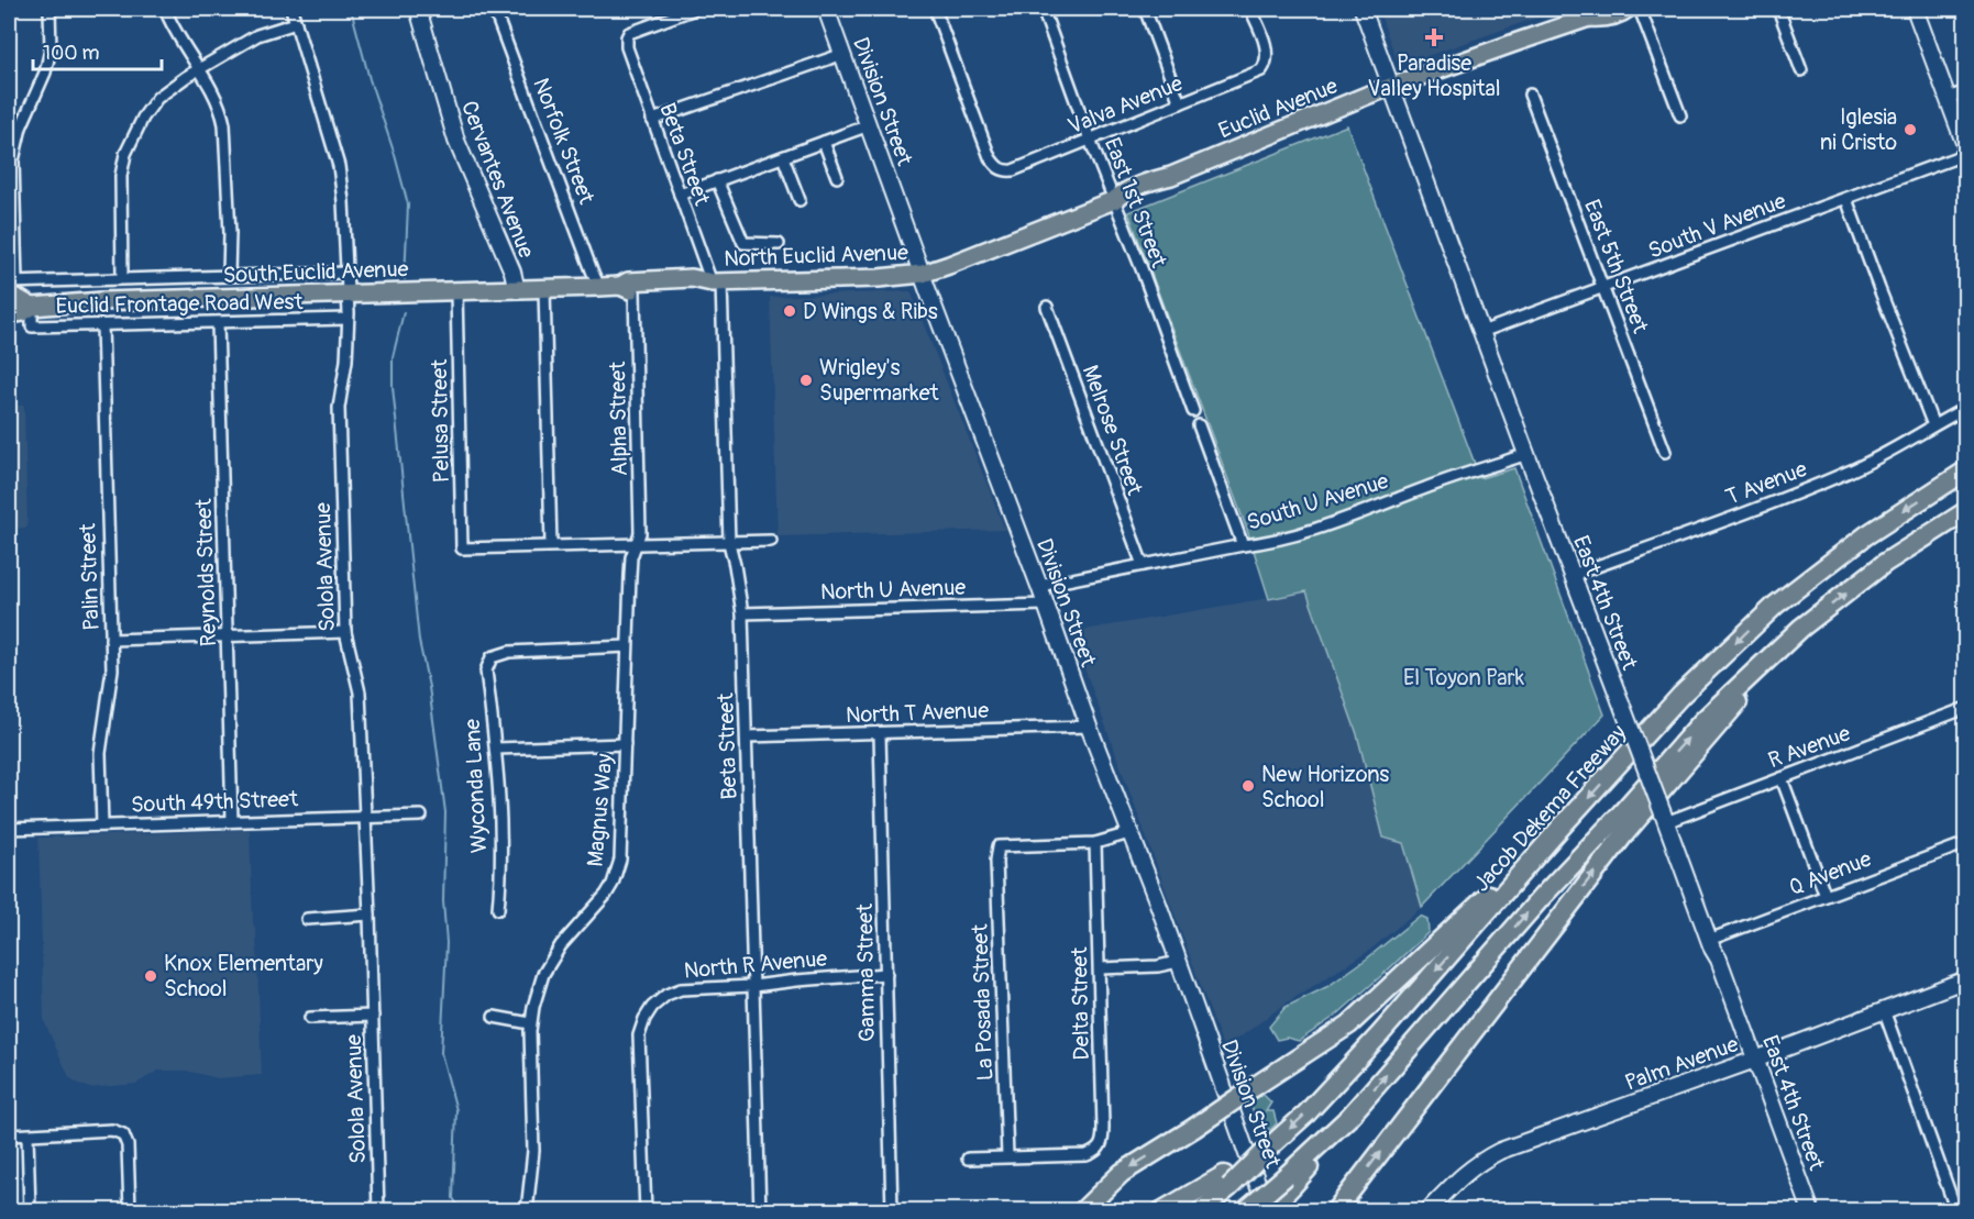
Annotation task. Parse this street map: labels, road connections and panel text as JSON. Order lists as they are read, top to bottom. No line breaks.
{"streets":{"highway":["Jacob Dekema Freeway"],"main road":["Euclid Avenue","North Euclid Avenue","South Euclid Avenue"],"street":["Division Street","Valva Avenue","Norfolk Street","Beta Street","Cervantes Avenue","East 1st Street","South V Avenue","East 5th Street","Euclid Frontage Road West","Alpha Street","Pelusa Street","Melrose Street","T Avenue","South U Avenue","Solola Avenue","Reynolds Street","Palin Street","North U Avenue","East 4th Street","North T Avenue","R Avenue","Wyconda Lane","South 49th Street","Magnus Way","Q Avenue","North R Avenue","Gamma Street","La Posada Street","Delta Street","Palm Avenue"]},"crossings":[["Division Street","Euclid Avenue"],["Division Street","North Euclid Avenue"],["Division Street","South U Avenue"],["Division Street","North U Avenue"],["Division Street","North T Avenue"],["Valva Avenue","East 1st Street"],["Euclid Avenue","East 1st Street"],["Euclid Avenue","North Euclid Avenue"],["Euclid Avenue","East 4th Street"],["Norfolk Street","North Euclid Avenue"],["Norfolk Street","South Euclid Avenue"],["Beta Street","North Euclid Avenue"],["Beta Street","North U Avenue"],["Beta Street","North T Avenue"],["Beta Street","North R Avenue"],["Cervantes Avenue","South Euclid Avenue"],["South V Avenue","East 5th Street"],["South V Avenue","East 4th Street"],["North Euclid Avenue","South Euclid Avenue"],["North Euclid Avenue","Alpha Street"],["South Euclid Avenue","Euclid Frontage Road West"],["South Euclid Avenue","Pelusa Street"],["South Euclid Avenue","Solola Avenue"],["Euclid Frontage Road West","Solola Avenue"],["Euclid Frontage Road West","Reynolds Street"],["Euclid Frontage Road West","Palin Street"],["Alpha Street","Magnus Way"],["Melrose Street","South U Avenue"],["T Avenue","East 4th Street"],["South U Avenue","East 4th Street"],["Solola Avenue","South 49th Street"],["Reynolds Street","South 49th Street"],["Palin Street","South 49th Street"],["East 4th Street","R Avenue"],["East 4th Street","Q Avenue"],["East 4th Street","Palm Avenue"],["North T Avenue","Gamma Street"],["Wyconda Lane","Magnus Way"],["North R Avenue","Gamma Street"],["La Posada Street","Delta Street"]],"parks":["El Toyon Park"],"places":{"health":["Paradise Valley Hospital"],"other":["Iglesia ni Cristo","D Wings & Ribs","Wrigley's Supermarket","New Horizons School","Knox Elementary School"]},"scale_bar":"100 m"}
